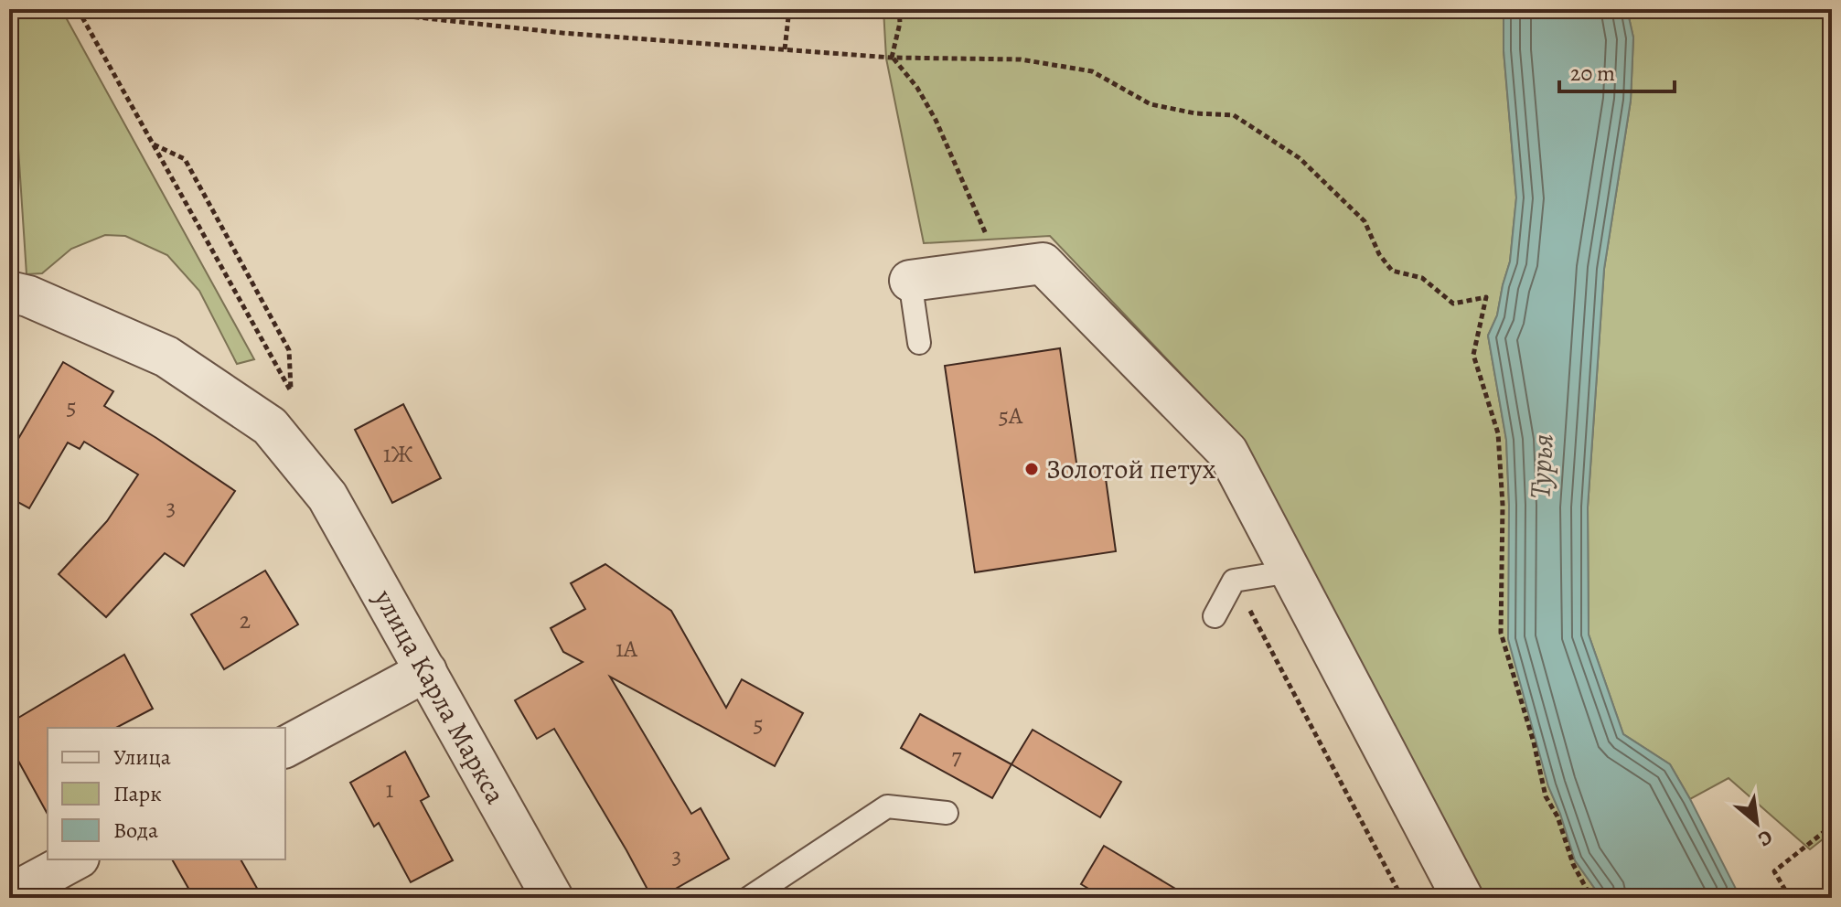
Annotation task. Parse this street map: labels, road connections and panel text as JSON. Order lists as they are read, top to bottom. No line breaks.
{"streets":{"street":["улица Карла Маркса"]},"water":["Турья"],"places":["Золотой петух"],"house_numbers":["5","5А","1Ж","3","2","1А","5","7","1","3"],"legend":["Улица","Парк","Вода"],"scale_bar":"20 m","north":"bottom right"}
